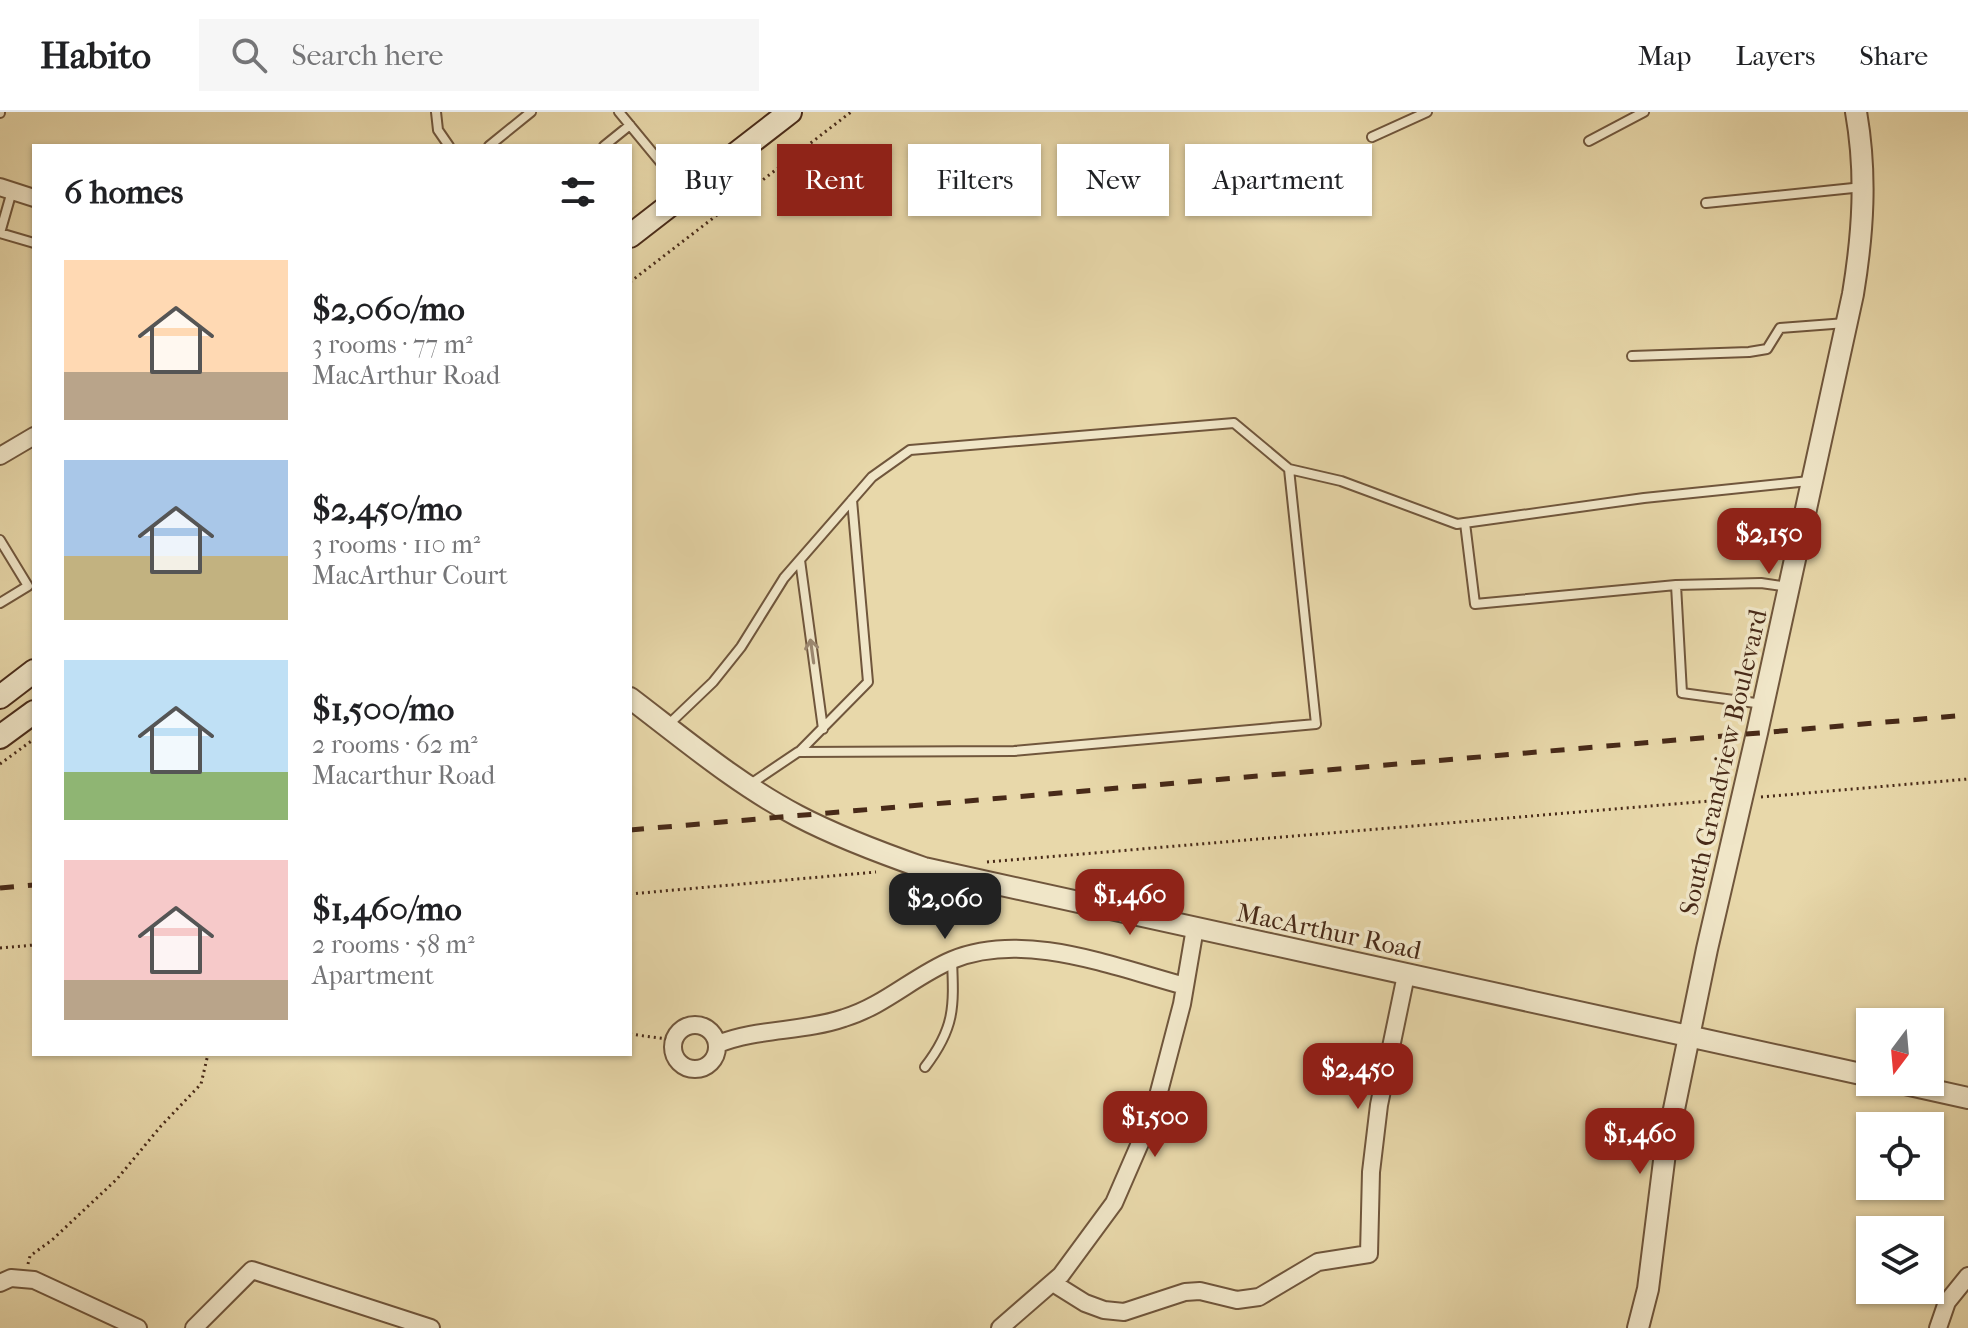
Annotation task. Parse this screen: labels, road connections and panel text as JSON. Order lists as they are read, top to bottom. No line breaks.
{"streets":{"street":["South Grandview Boulevard","MacArthur Road"]},"crossings":[["South Grandview Boulevard","MacArthur Road"]],"north":"bottom","page":{"header":"Habito","search":"Search here","nav":["Map","Layers","Share"],"chip":["Buy","Rent","Filters","New","Apartment"],"heading":"6 homes","list":[{"name":"$2,060/mo","note":"3 rooms · 77 m² · MacArthur Road"},{"name":"$2,450/mo","note":"3 rooms · 110 m² · MacArthur Court"},{"name":"$1,500/mo","note":"2 rooms · 62 m² · Macarthur Road"},{"name":"$1,460/mo","note":"2 rooms · 58 m² · Apartment"}],"price":["$2,150","$1,460","$2,060","$2,450","$1,500","$1,460"]}}
